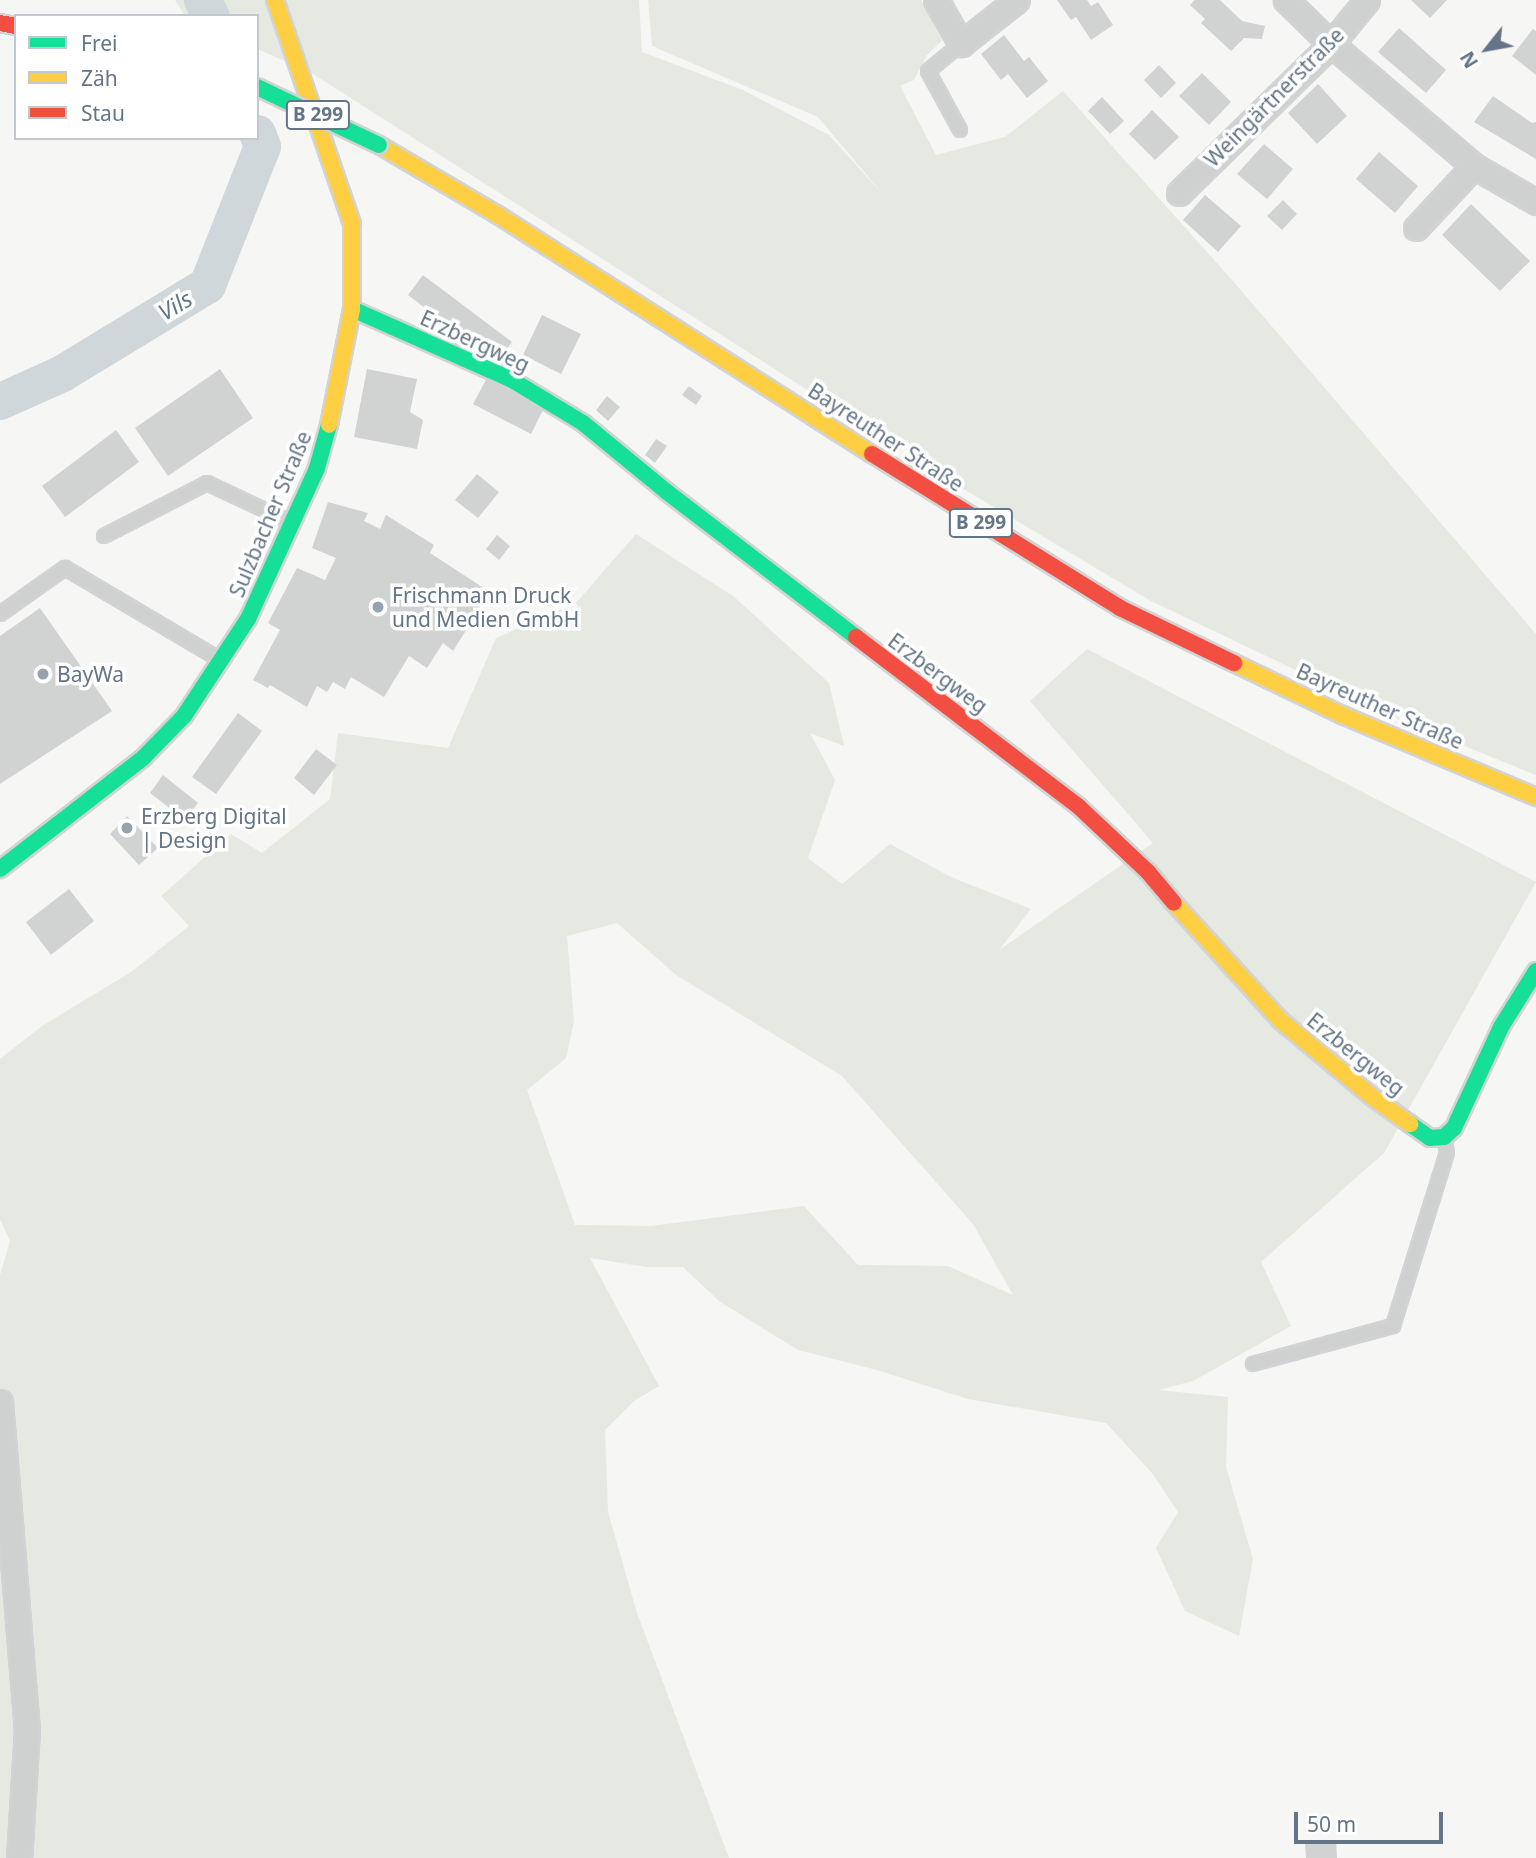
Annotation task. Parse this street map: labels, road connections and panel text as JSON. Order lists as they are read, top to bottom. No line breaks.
{"streets":{"main road":["B 299","Erzbergweg","Bayreuther Straße","Sulzbacher Straße"],"street":["Weingärtnerstraße"]},"crossings":[["Erzbergweg","Sulzbacher Straße"]],"water":["Vils"],"places":["Frischmann Druck und Medien GmbH","BayWa","Erzberg Digital | Design"],"legend":["Frei","Zäh","Stau"],"scale_bar":"50 m","north":"bottom left"}
